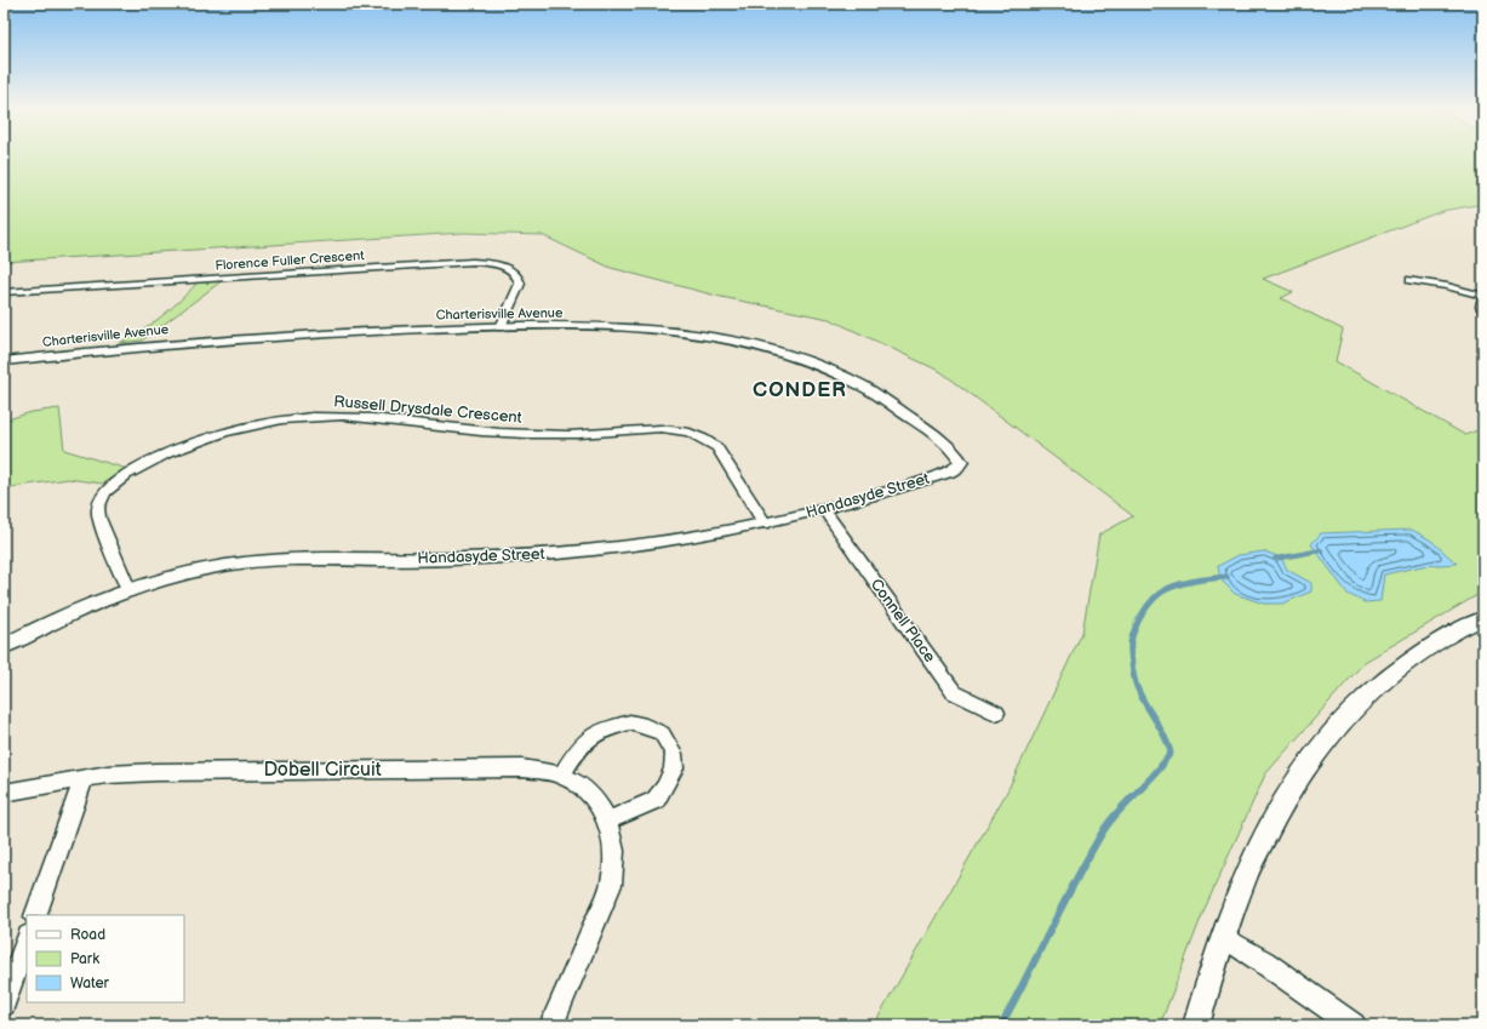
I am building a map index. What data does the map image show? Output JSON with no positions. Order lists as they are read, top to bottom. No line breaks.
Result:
{"streets":{"street":["Florence Fuller Crescent","Charterisville Avenue","Russell Drysdale Crescent","Handasyde Street","Connell Place","Dobell Circuit"]},"crossings":[["Florence Fuller Crescent","Charterisville Avenue"],["Charterisville Avenue","Handasyde Street"],["Russell Drysdale Crescent","Handasyde Street"],["Handasyde Street","Connell Place"]],"districts":["CONDER"],"legend":["Road","Park","Water"]}
